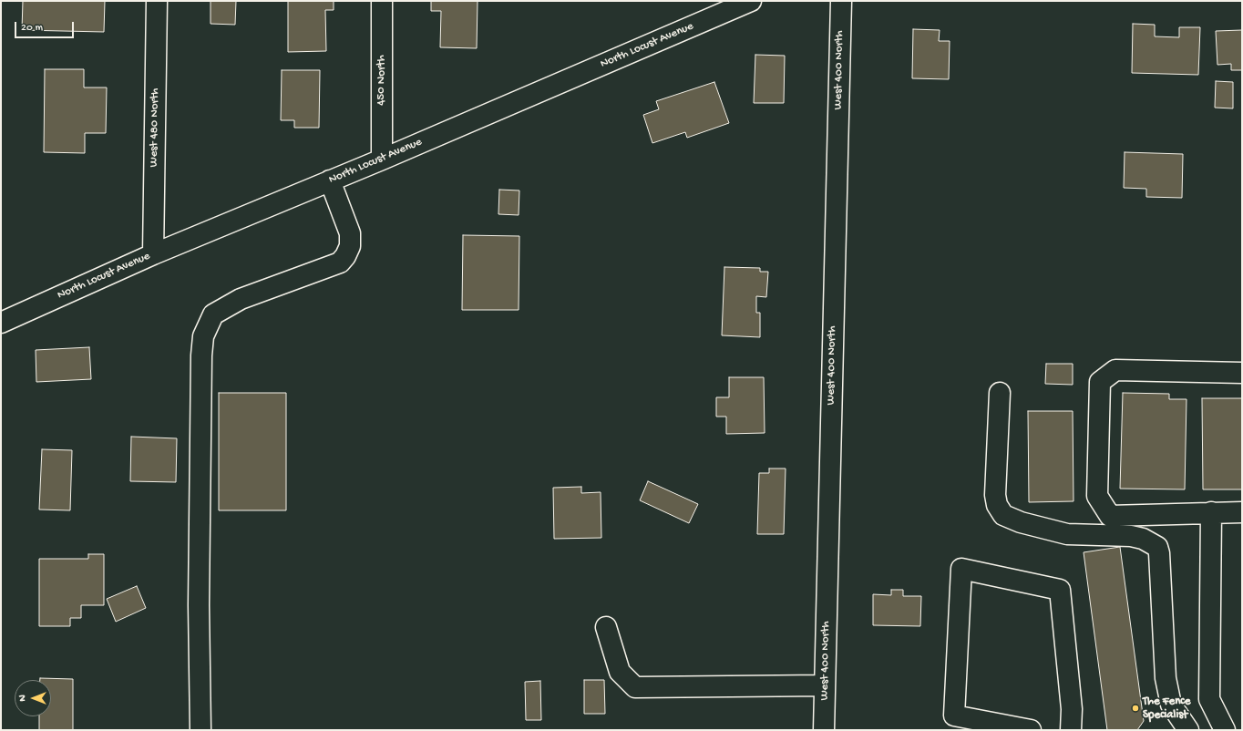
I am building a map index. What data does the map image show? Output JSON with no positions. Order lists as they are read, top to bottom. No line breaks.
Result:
{"streets":{"street":["North Locust Avenue","West 400 North","450 North","West 480 North"]},"crossings":[["North Locust Avenue","450 North"],["North Locust Avenue","West 480 North"]],"places":["The Fence Specialist"],"scale_bar":"20 m","north":"left"}
